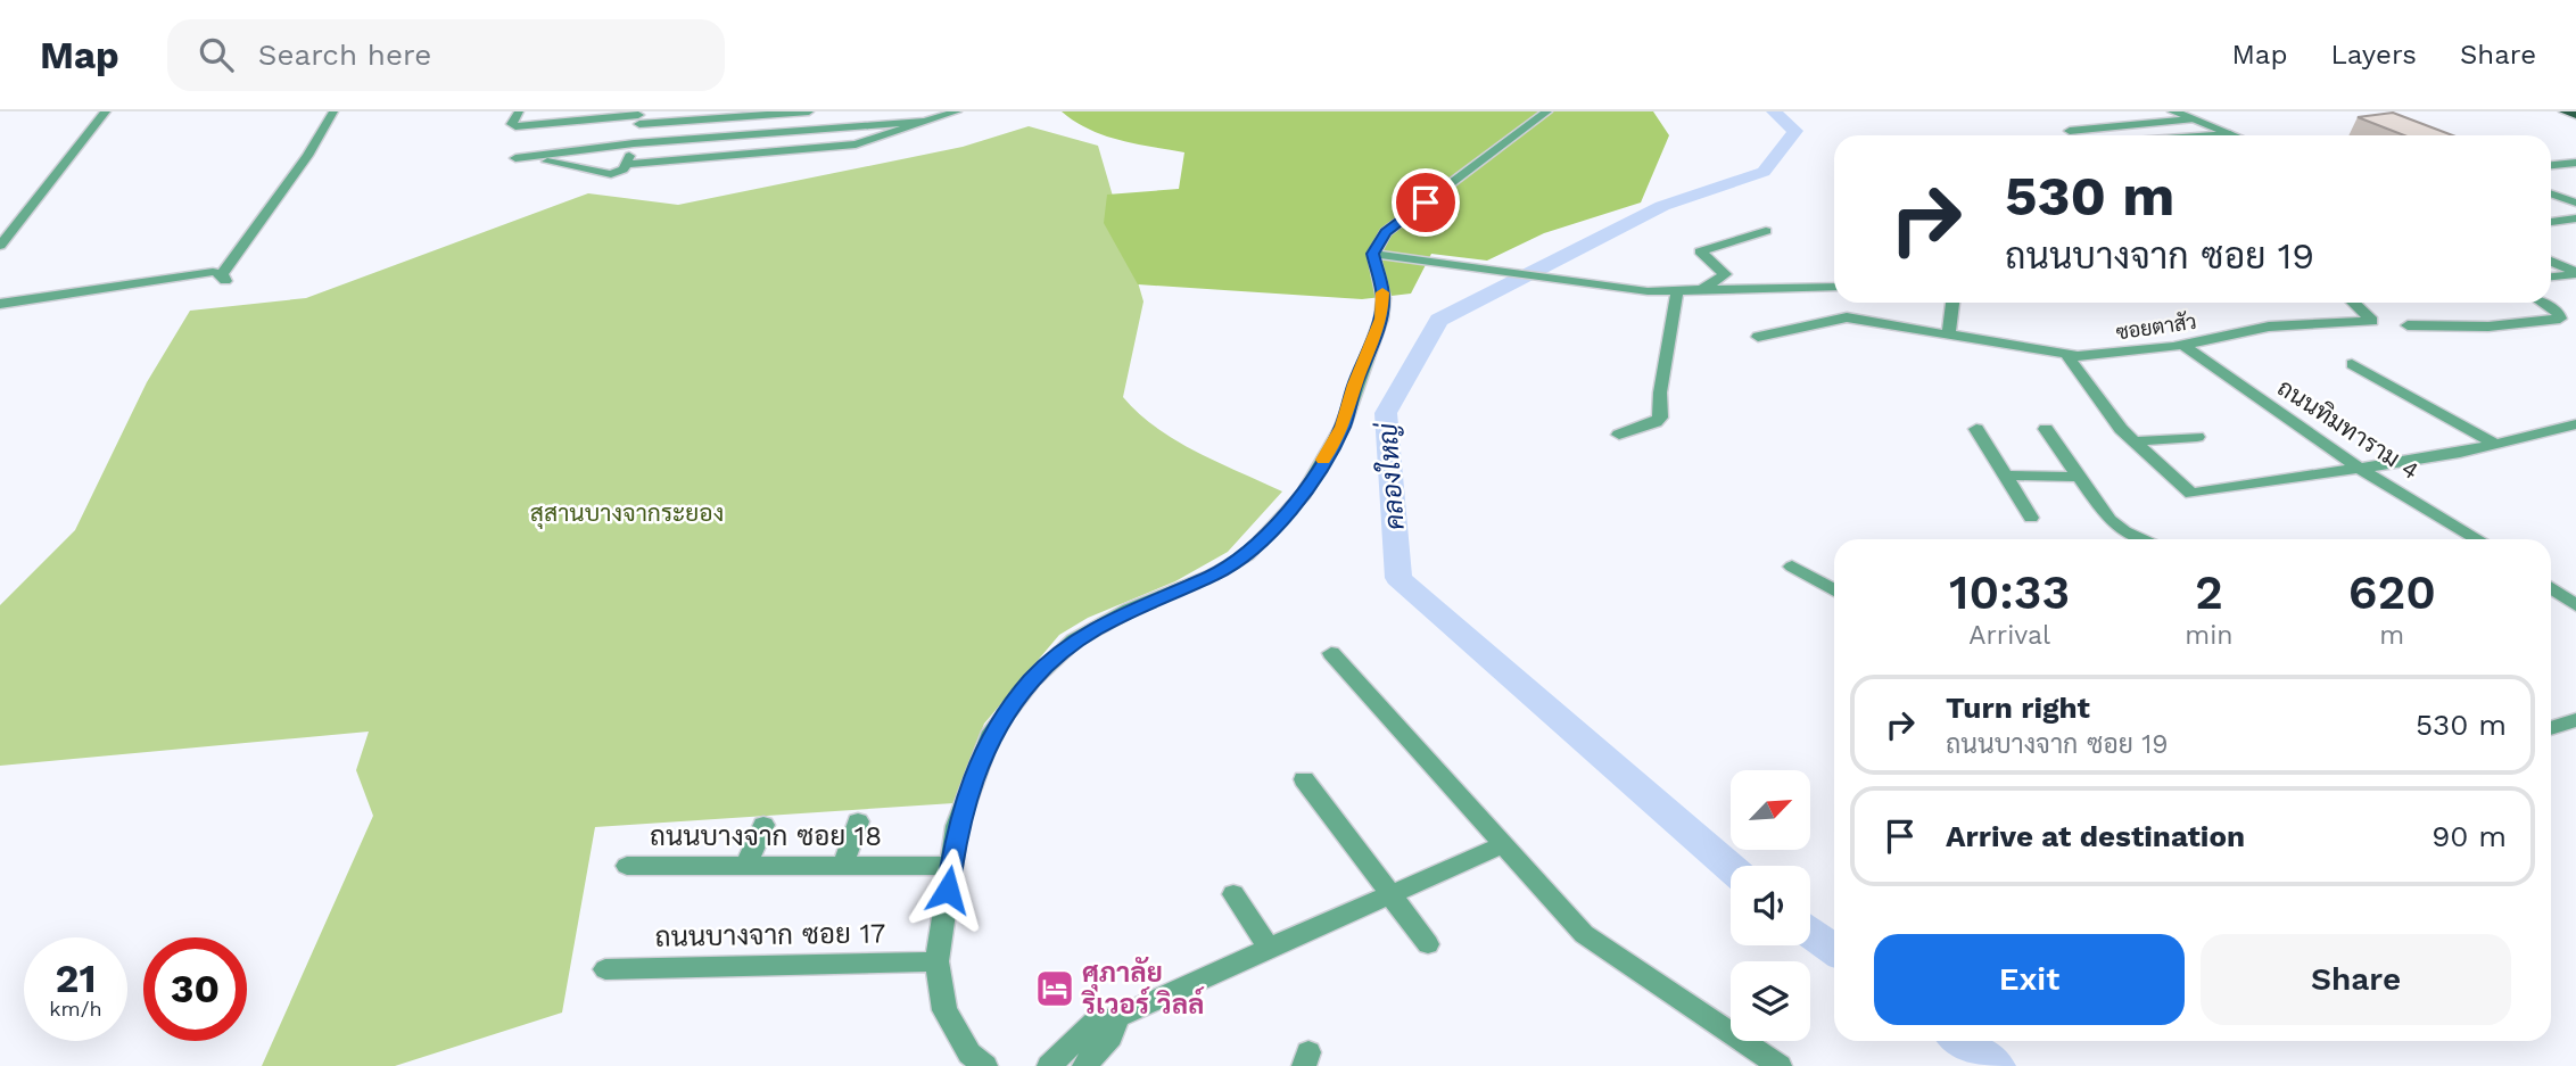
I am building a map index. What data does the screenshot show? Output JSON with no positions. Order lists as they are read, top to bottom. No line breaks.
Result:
{"streets":{"street":["ซอยตาสัว","ถนนทิมทาราม 4","ถนนบางจาก ซอย 18","ถนนบางจาก ซอย 17"]},"crossings":[["ซอยตาสัว","ถนนทิมทาราม 4"]],"water":["คลองใหญ่"],"parks":["สุสานบางจากระยอง"],"places":{"hotel":["ศุภาลัย ริเวอร์ วิลล์"]},"north":"top right","page":{"header":"Map","search":"Search here","nav":["Map","Layers","Share"],"turn":["530 m","ถนนบางจาก ซอย 19"],"eta":["10:33","Arrival","2","min","620","m"],"list":[{"name":"Turn right","note":"ถนนบางจาก ซอย 19","value":"530 m"},{"name":"Arrive at destination","value":"90 m"}],"buttons":["Exit","Share"],"speed":"21 km/h","limit":"30"}}
